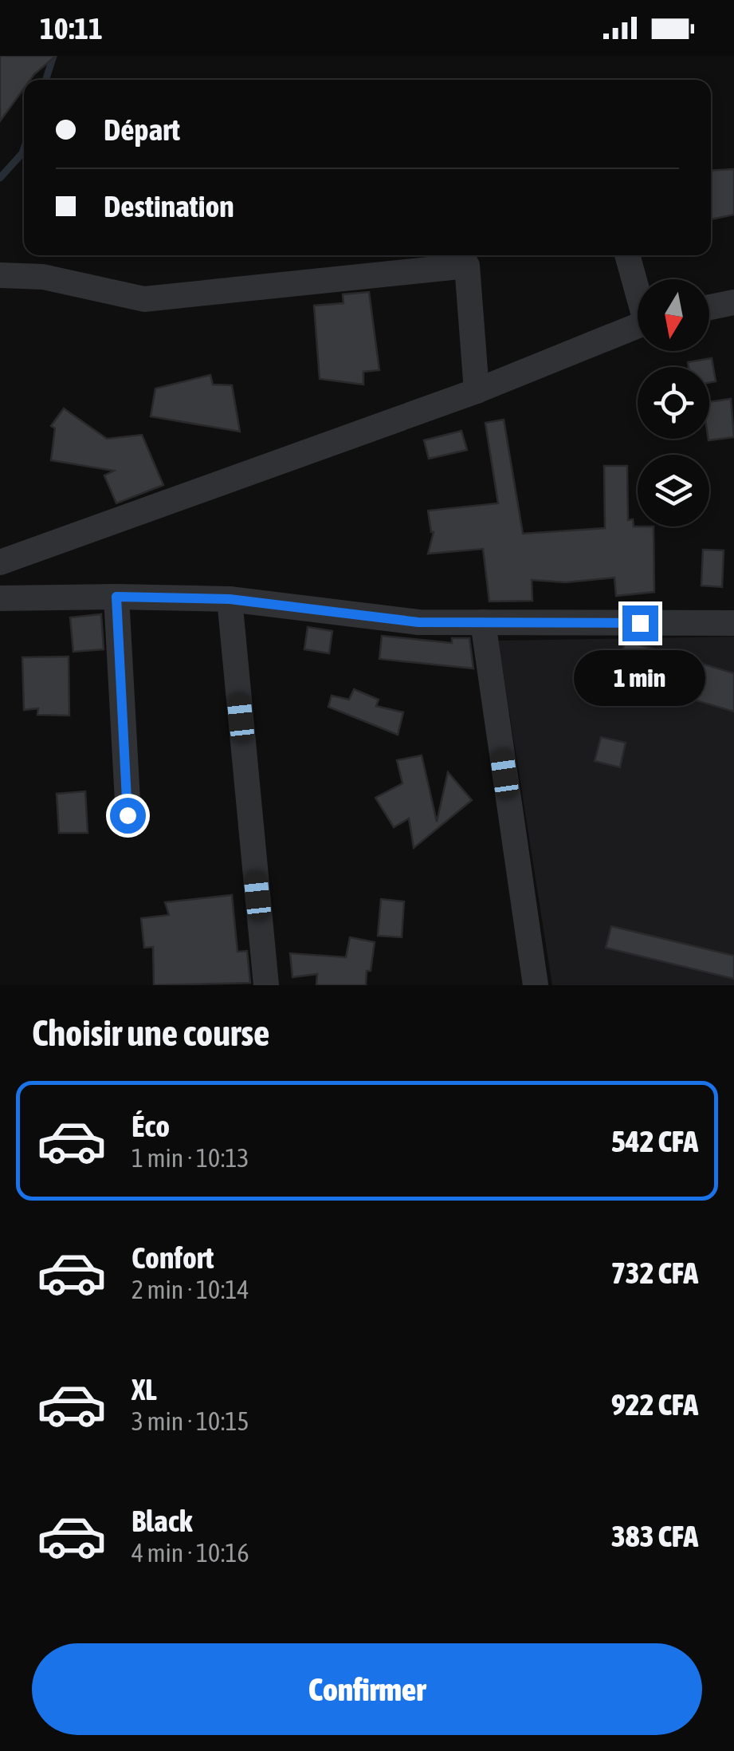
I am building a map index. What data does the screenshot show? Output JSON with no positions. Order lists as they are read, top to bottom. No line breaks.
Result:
{"north":"bottom","page":{"status":"10:11","banner":["Départ","Destination"],"bubble":"1 min","heading":"Choisir une course","list":[{"name":"Éco","note":"1 min · 10:13","value":"542 CFA"},{"name":"Confort","note":"2 min · 10:14","value":"732 CFA"},{"name":"XL","note":"3 min · 10:15","value":"922 CFA"},{"name":"Black","note":"4 min · 10:16","value":"383 CFA"}],"buttons":"Confirmer"}}
